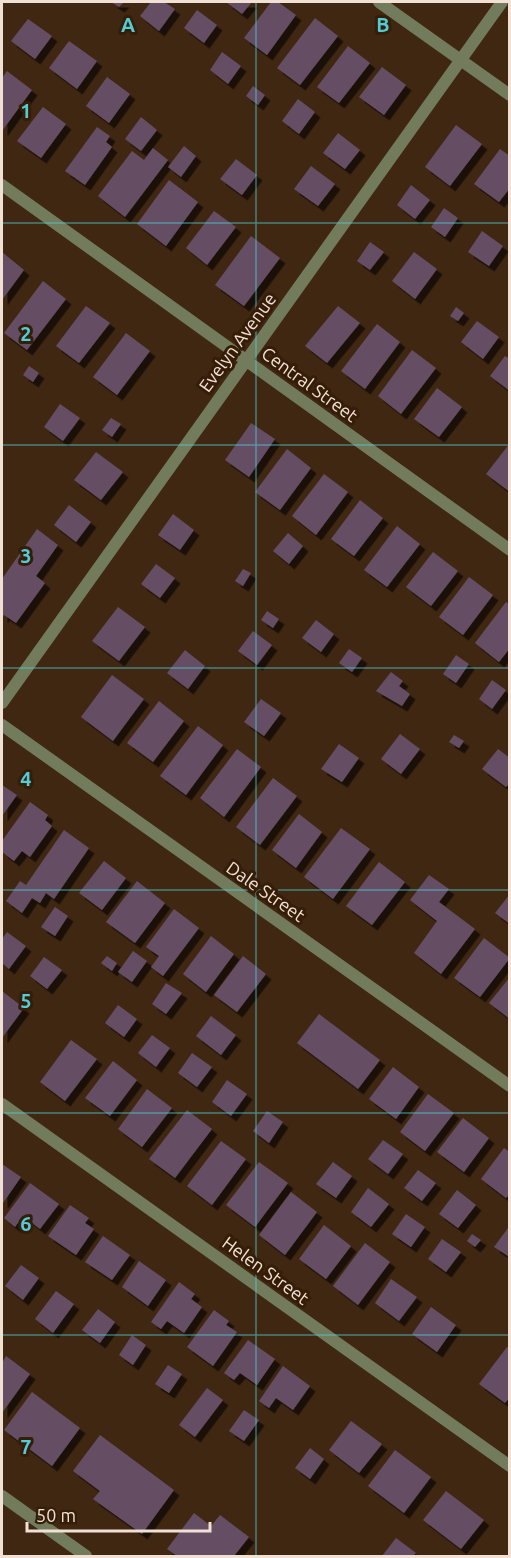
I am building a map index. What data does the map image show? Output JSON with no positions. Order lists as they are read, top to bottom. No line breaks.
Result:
{"streets":{"street":["Evelyn Avenue","Central Street","Dale Street","Helen Street"]},"crossings":[["Evelyn Avenue","Central Street"]],"scale_bar":"50 m","grid":{"columns":["A","B"],"rows":["1","2","3","4","5","6","7"]}}
